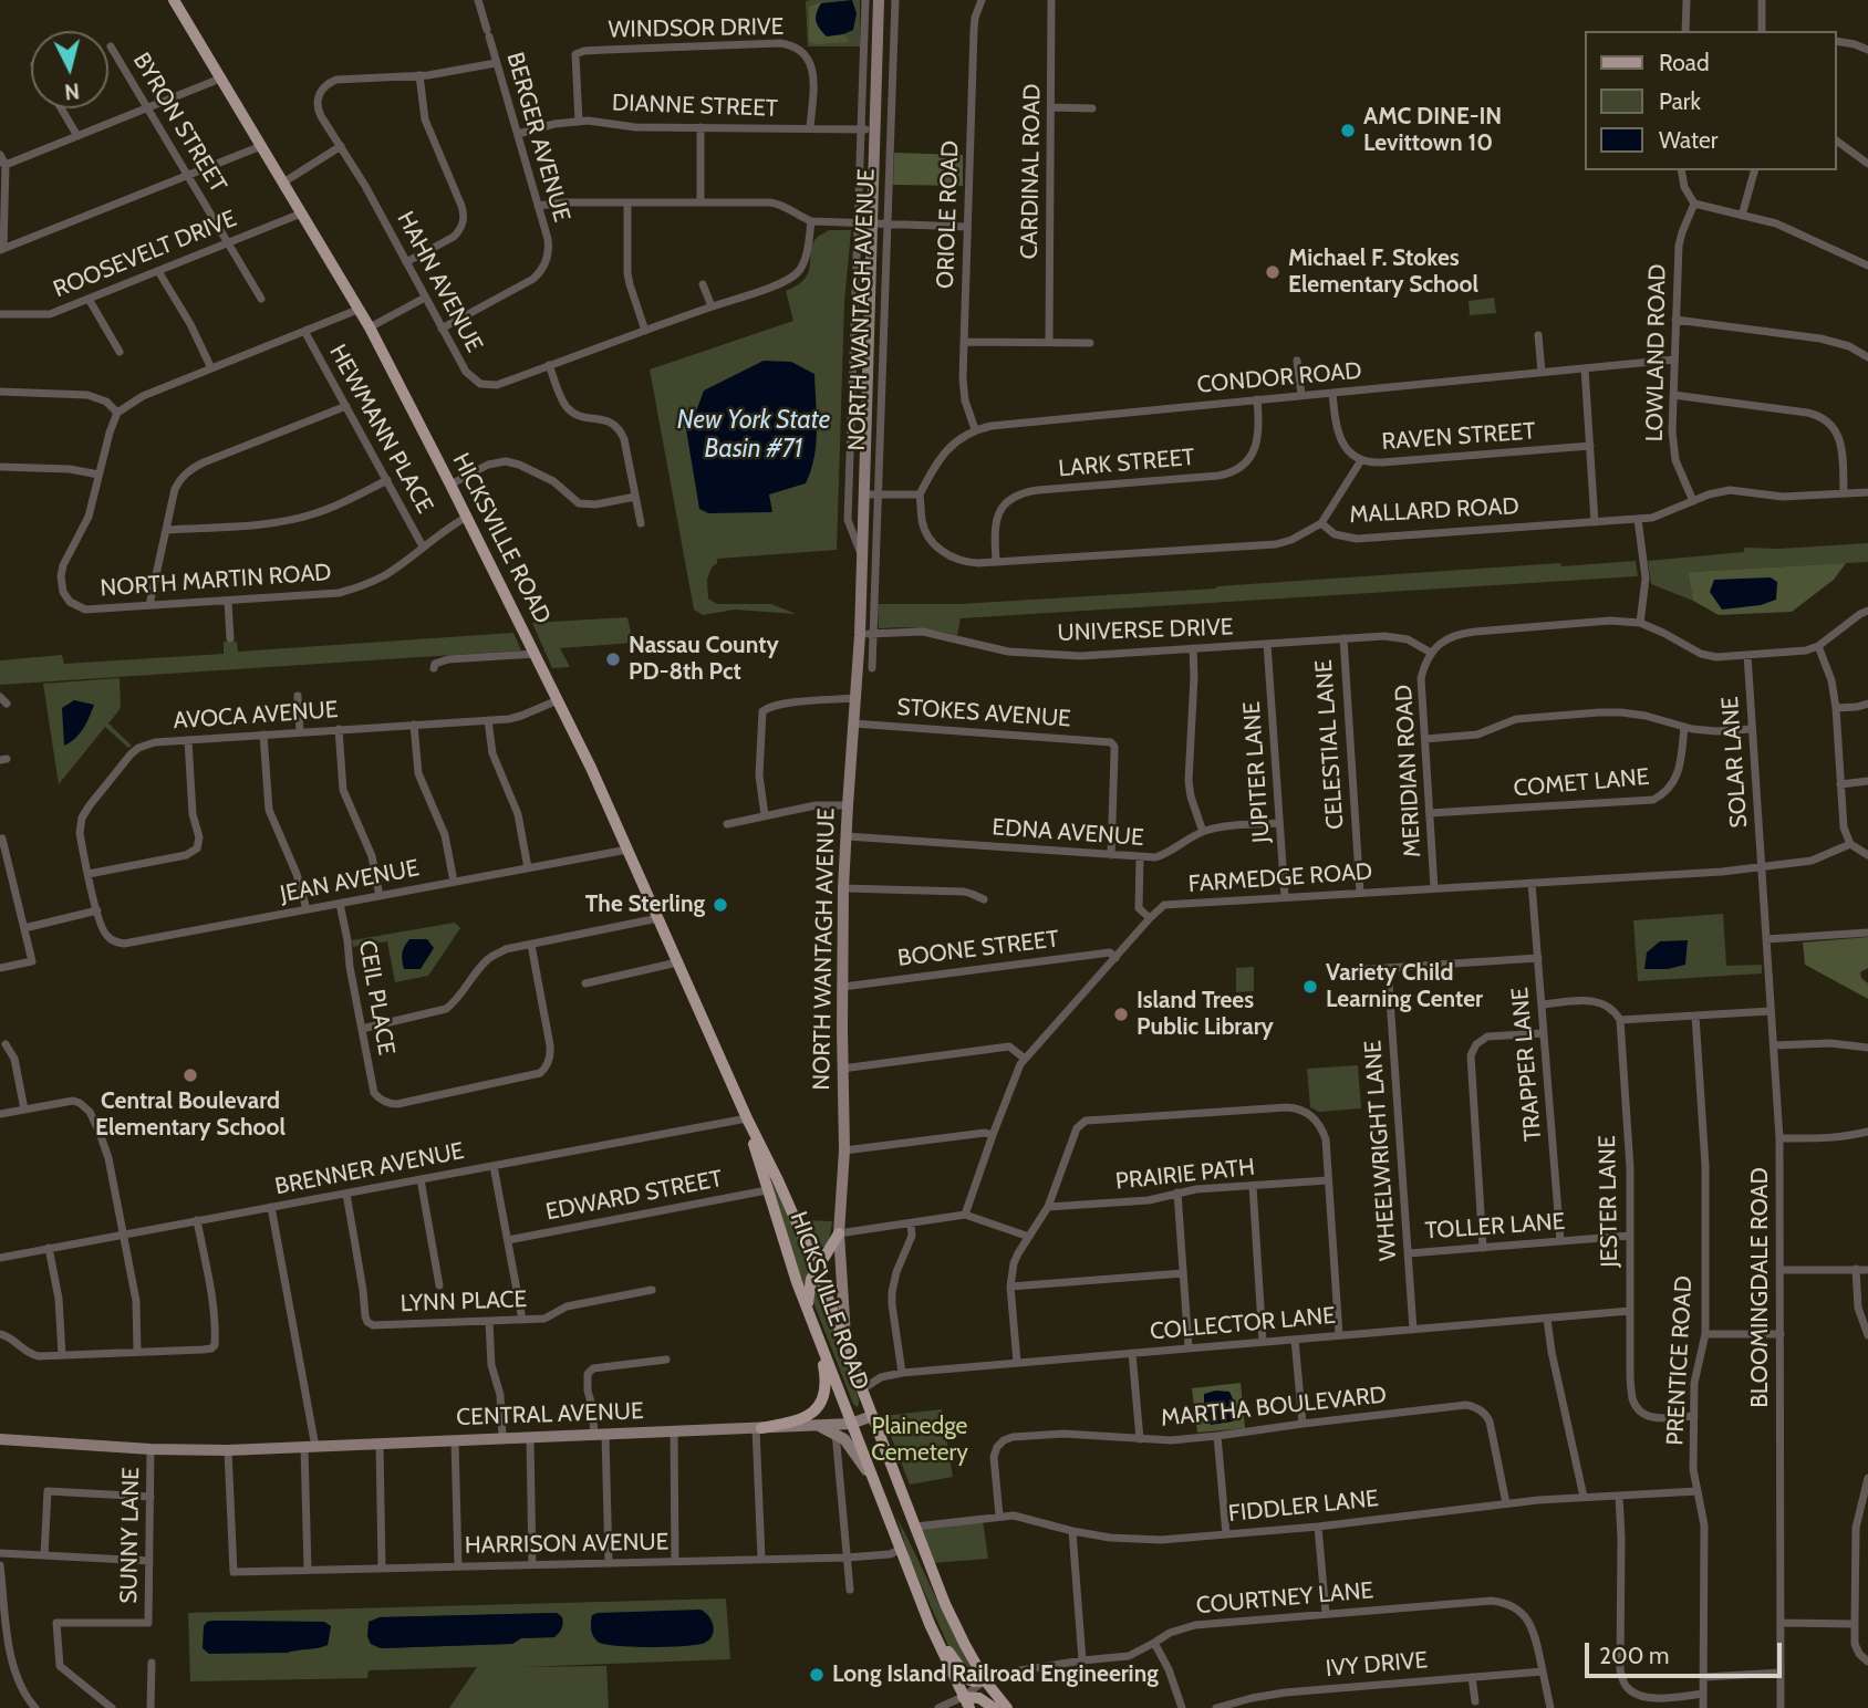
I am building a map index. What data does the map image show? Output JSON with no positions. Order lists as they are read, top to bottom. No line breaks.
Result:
{"streets":{"main road":["NORTH WANTAGH AVENUE","HICKSVILLE ROAD","CENTRAL AVENUE"],"street":["WINDSOR DRIVE","DIANNE STREET","BYRON STREET","BERGER AVENUE","CARDINAL ROAD","ORIOLE ROAD","ROOSEVELT DRIVE","HAHN AVENUE","LOWLAND ROAD","CONDOR ROAD","HEWMANN PLACE","RAVEN STREET","LARK STREET","MALLARD ROAD","NORTH MARTIN ROAD","UNIVERSE DRIVE","STOKES AVENUE","AVOCA AVENUE","CELESTIAL LANE","SOLAR LANE","MERIDIAN ROAD","JUPITER LANE","COMET LANE","EDNA AVENUE","FARMEDGE ROAD","JEAN AVENUE","BOONE STREET","CEIL PLACE","TRAPPER LANE","WHEELWRIGHT LANE","BRENNER AVENUE","PRAIRIE PATH","EDWARD STREET","JESTER LANE","TOLLER LANE","BLOOMINGDALE ROAD","LYNN PLACE","COLLECTOR LANE","PRENTICE ROAD","MARTHA BOULEVARD","FIDDLER LANE","SUNNY LANE","HARRISON AVENUE","COURTNEY LANE","IVY DRIVE"]},"crossings":[["WINDSOR DRIVE","DIANNE STREET"],["DIANNE STREET","BERGER AVENUE"],["DIANNE STREET","NORTH WANTAGH AVENUE"],["BYRON STREET","ROOSEVELT DRIVE"],["BERGER AVENUE","HAHN AVENUE"],["ORIOLE ROAD","CONDOR ROAD"],["ROOSEVELT DRIVE","HICKSVILLE ROAD"],["NORTH WANTAGH AVENUE","HICKSVILLE ROAD"],["NORTH WANTAGH AVENUE","UNIVERSE DRIVE"],["NORTH WANTAGH AVENUE","STOKES AVENUE"],["NORTH WANTAGH AVENUE","EDNA AVENUE"],["NORTH WANTAGH AVENUE","BOONE STREET"],["LOWLAND ROAD","CONDOR ROAD"],["LOWLAND ROAD","MALLARD ROAD"],["CONDOR ROAD","RAVEN STREET"],["CONDOR ROAD","LARK STREET"],["CONDOR ROAD","MALLARD ROAD"],["HEWMANN PLACE","NORTH MARTIN ROAD"],["LARK STREET","MALLARD ROAD"],["HICKSVILLE ROAD","NORTH MARTIN ROAD"],["HICKSVILLE ROAD","AVOCA AVENUE"],["HICKSVILLE ROAD","JEAN AVENUE"],["HICKSVILLE ROAD","BRENNER AVENUE"],["HICKSVILLE ROAD","EDWARD STREET"],["HICKSVILLE ROAD","COLLECTOR LANE"],["HICKSVILLE ROAD","CENTRAL AVENUE"],["HICKSVILLE ROAD","FIDDLER LANE"],["HICKSVILLE ROAD","HARRISON AVENUE"],["HICKSVILLE ROAD","COURTNEY LANE"],["UNIVERSE DRIVE","CELESTIAL LANE"],["UNIVERSE DRIVE","MERIDIAN ROAD"],["UNIVERSE DRIVE","JUPITER LANE"],["STOKES AVENUE","EDNA AVENUE"],["AVOCA AVENUE","JEAN AVENUE"],["CELESTIAL LANE","FARMEDGE ROAD"],["SOLAR LANE","MERIDIAN ROAD"],["SOLAR LANE","FARMEDGE ROAD"],["SOLAR LANE","BLOOMINGDALE ROAD"],["MERIDIAN ROAD","COMET LANE"],["MERIDIAN ROAD","FARMEDGE ROAD"],["JUPITER LANE","EDNA AVENUE"],["JUPITER LANE","FARMEDGE ROAD"],["FARMEDGE ROAD","BOONE STREET"],["FARMEDGE ROAD","TRAPPER LANE"],["FARMEDGE ROAD","BLOOMINGDALE ROAD"],["JEAN AVENUE","CEIL PLACE"],["TRAPPER LANE","TOLLER LANE"],["WHEELWRIGHT LANE","TOLLER LANE"],["WHEELWRIGHT LANE","COLLECTOR LANE"],["BRENNER AVENUE","LYNN PLACE"],["JESTER LANE","TOLLER LANE"],["JESTER LANE","COLLECTOR LANE"],["JESTER LANE","PRENTICE ROAD"],["PRENTICE ROAD","FIDDLER LANE"],["MARTHA BOULEVARD","FIDDLER LANE"],["CENTRAL AVENUE","SUNNY LANE"],["CENTRAL AVENUE","HARRISON AVENUE"],["COURTNEY LANE","IVY DRIVE"]],"water":["New York State Basin #71"],"parks":["Plainedge Cemetery"],"places":["AMC DINE-IN Levittown 10","Michael F. Stokes Elementary School","Nassau County PD-8th Pct","The Sterling","Variety Child Learning Center","Island Trees Public Library","Central Boulevard Elementary School","Long Island Railroad Engineering"],"legend":["Road","Park","Water"],"scale_bar":"200 m","north":"bottom"}
